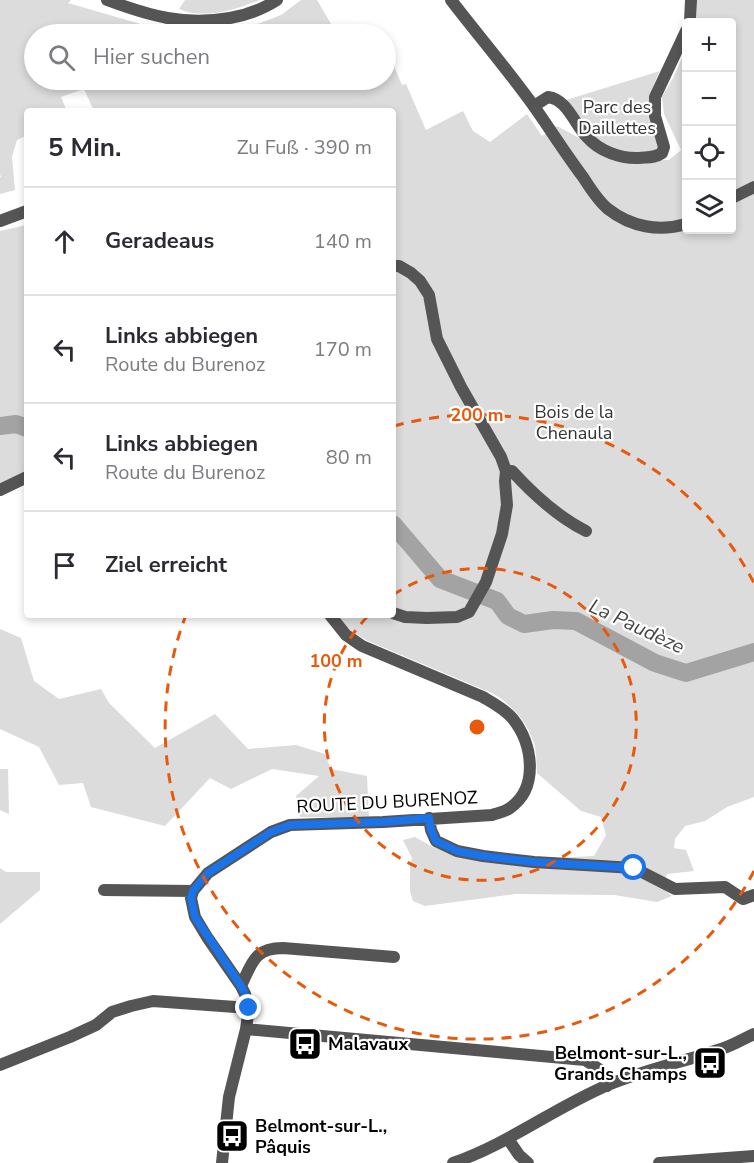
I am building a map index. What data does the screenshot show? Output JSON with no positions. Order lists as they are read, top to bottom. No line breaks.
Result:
{"streets":{"street":["ROUTE DU BURENOZ"]},"water":["La Paudèze"],"parks":["Parc des Daillettes","Bois de la Chenaula"],"places":{"bus stop":["Malavaux","Belmont-sur-L., Grands Champs","Belmont-sur-L., Pâquis"]},"page":{"map_buttons":["+","−"],"search":"Hier suchen","heading":["5 Min.","Zu Fuß · 390 m"],"list":[["Geradeaus","140 m"],["Links abbiegen","Route du Burenoz","170 m"],["Links abbiegen","Route du Burenoz","80 m"],"Ziel erreicht"]},"rings":["200 m","100 m"]}
